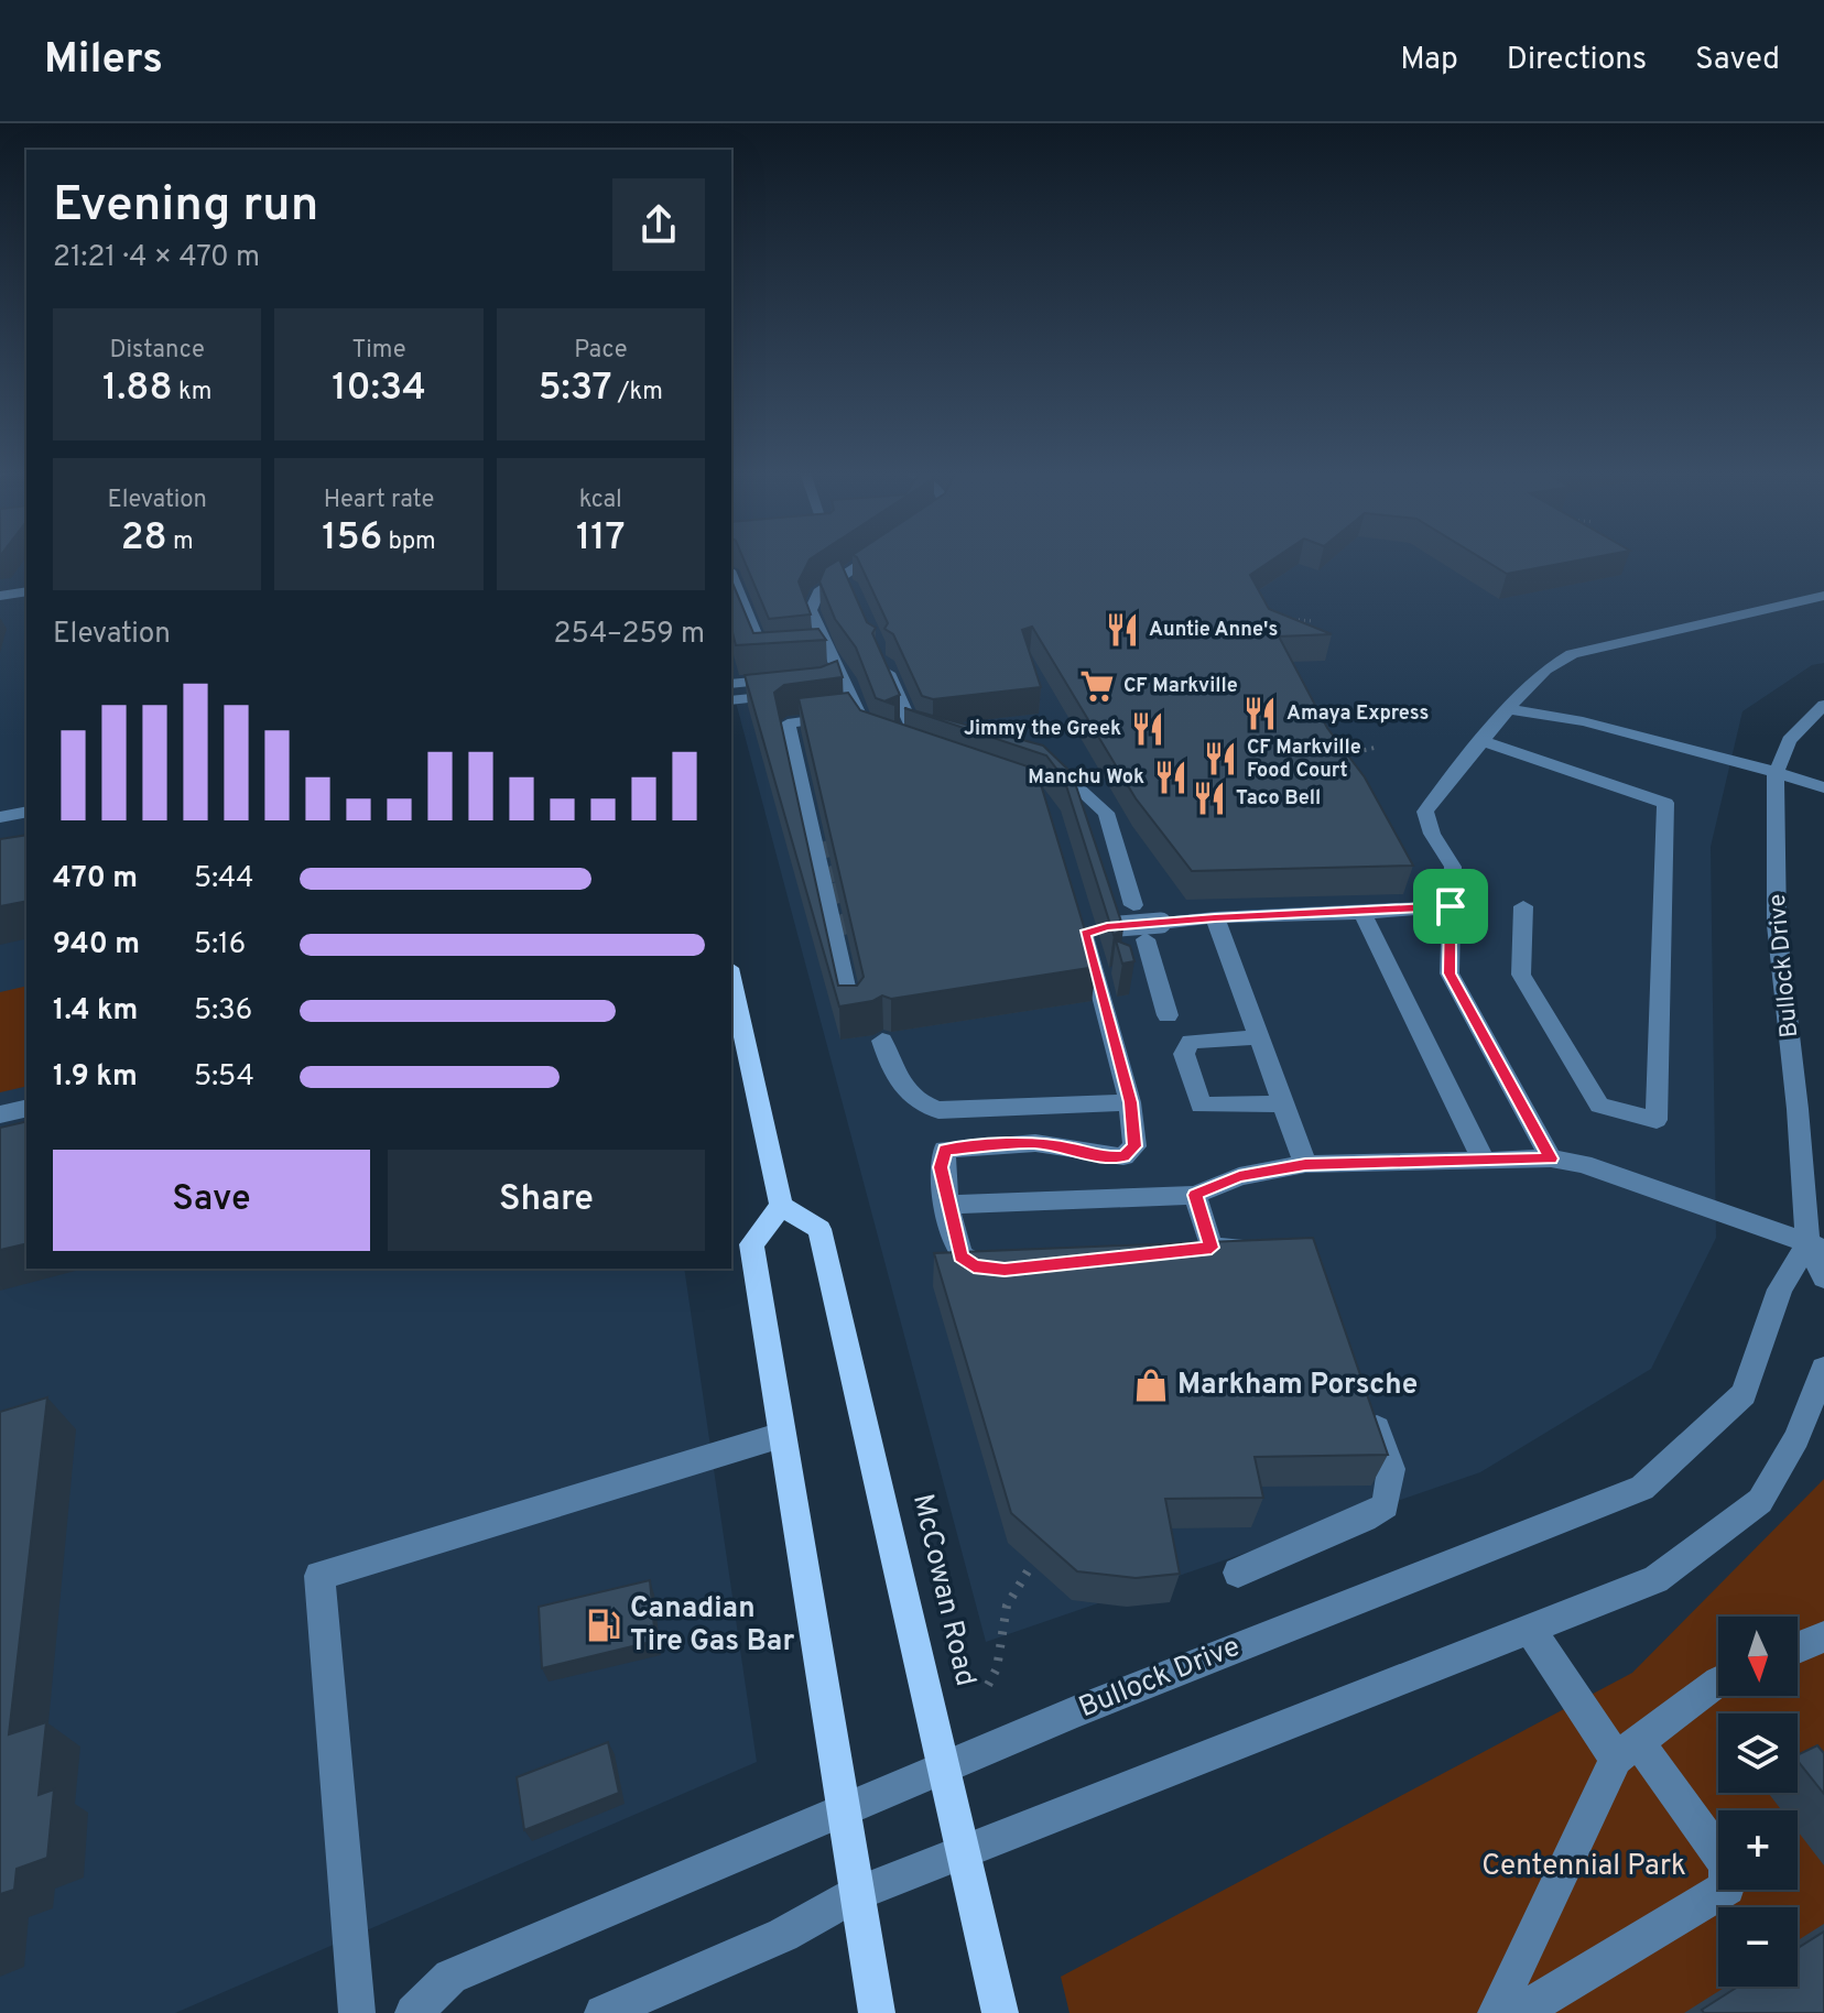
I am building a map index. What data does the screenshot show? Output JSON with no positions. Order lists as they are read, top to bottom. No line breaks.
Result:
{"streets":{"main road":["McCowan Road"],"street":["Bullock Drive"]},"crossings":[["Bullock Drive","McCowan Road"]],"parks":["Centennial Park"],"places":{"restaurant":["Auntie Anne's","Amaya Express","Jimmy the Greek","CF Markville Food Court","Manchu Wok","Taco Bell"],"supermarket":["CF Markville"],"shop":["Markham Porsche"],"fuel station":["Canadian Tire Gas Bar"]},"north":"bottom","page":{"header":"Milers","nav":["Map","Directions","Saved"],"heading":["Evening run","21:21 · 4 × 470 m"],"stats":[["Distance","1.88 km"],["Time","10:34"],["Pace","5:37 /km"],["Elevation","28 m"],["Heart rate","156 bpm"],["kcal","117"]],"chart":["Elevation","254–259 m"],"list":[{"name":"470 m","note":"5:44"},{"name":"940 m","note":"5:16"},{"name":"1.4 km","note":"5:36"},{"name":"1.9 km","note":"5:54"}],"buttons":["Save","Share"],"map_buttons":["+","−"]}}
